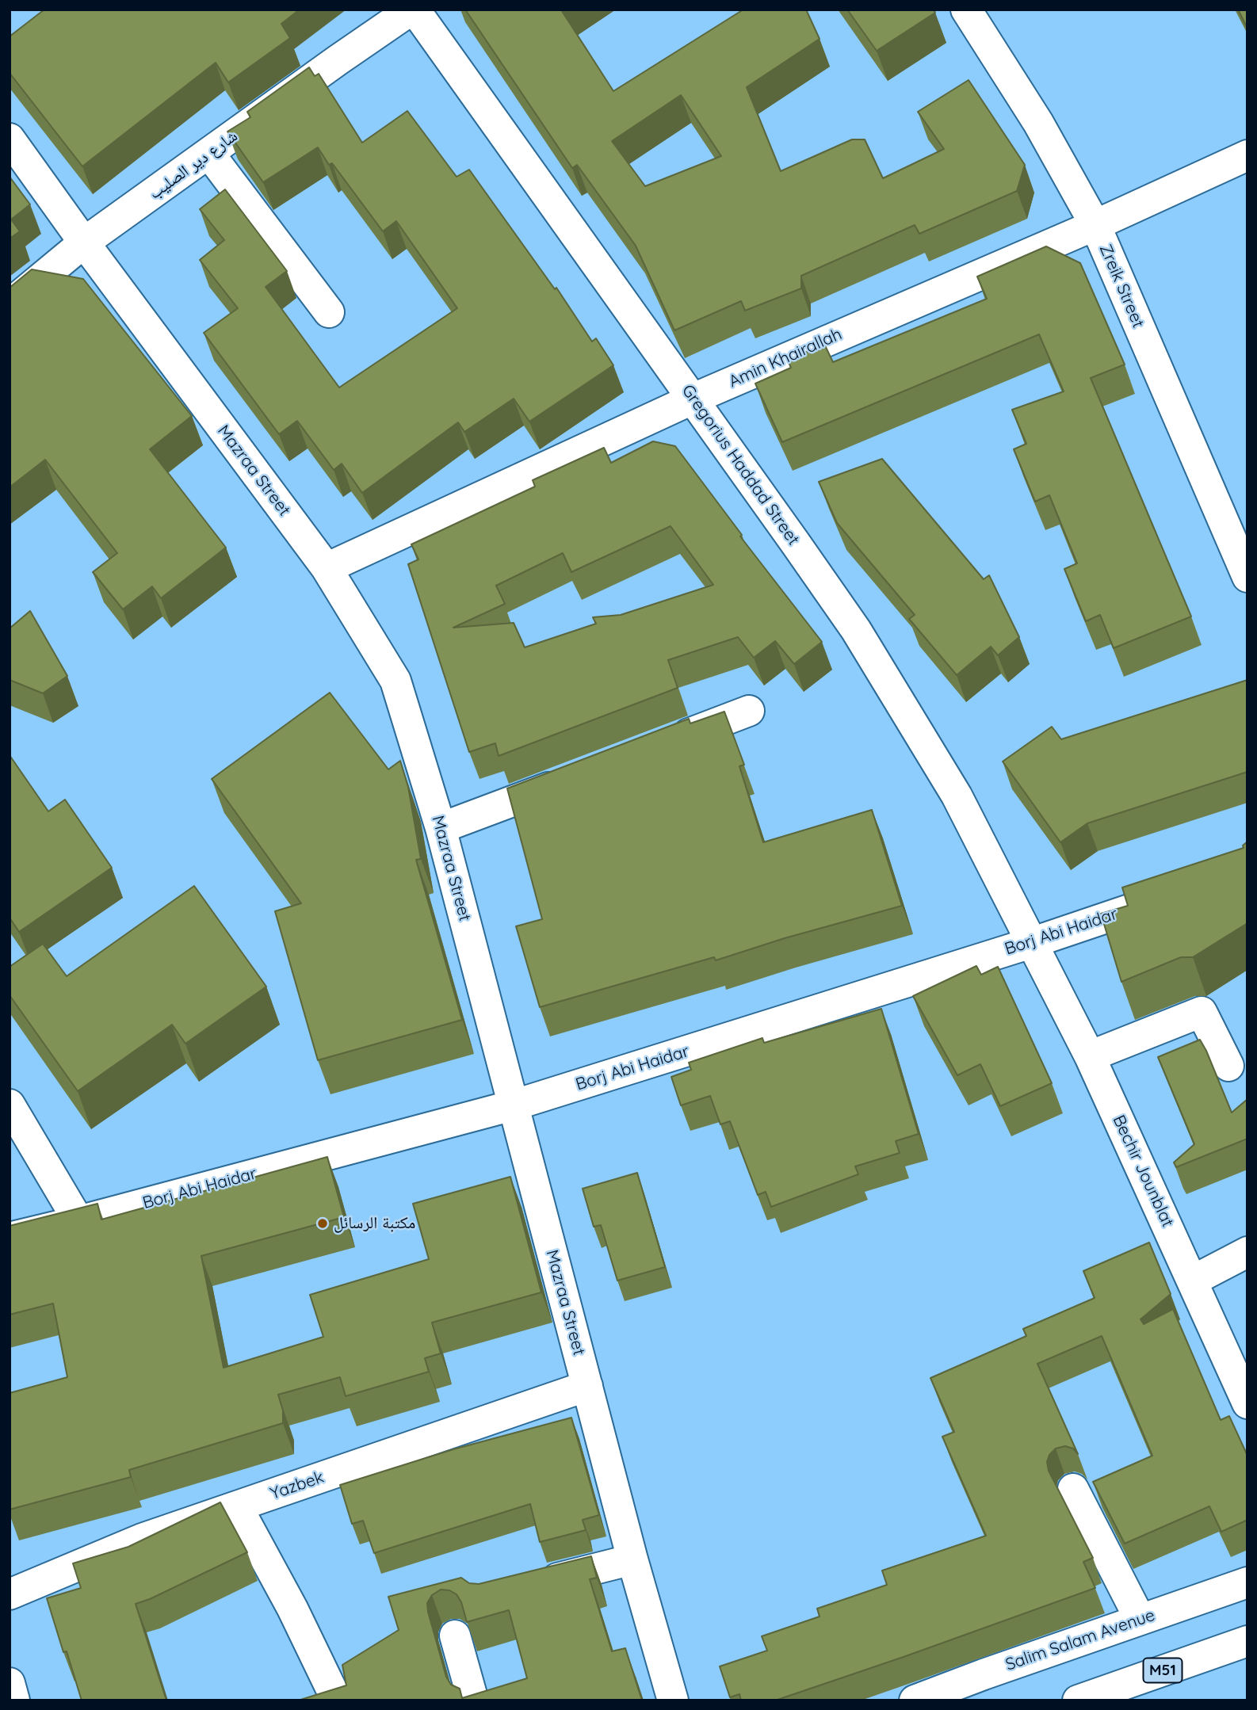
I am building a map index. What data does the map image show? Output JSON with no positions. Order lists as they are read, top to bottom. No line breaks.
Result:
{"streets":{"main road":["شارع دير الصليب","Zreik Street","Amin Khairallah","Gregorius Haddad Street","Mazraa Street","Borj Abi Haidar","Bechir Jounblat","Yazbek","Salim Salam Avenue","M51"]},"crossings":[["شارع دير الصليب","Gregorius Haddad Street"],["شارع دير الصليب","Mazraa Street"],["Zreik Street","Amin Khairallah"],["Amin Khairallah","Gregorius Haddad Street"],["Amin Khairallah","Mazraa Street"],["Gregorius Haddad Street","Borj Abi Haidar"],["Gregorius Haddad Street","Bechir Jounblat"],["Mazraa Street","Borj Abi Haidar"],["Mazraa Street","Yazbek"],["Borj Abi Haidar","Bechir Jounblat"]],"places":["مكتبة الرسائل"]}
